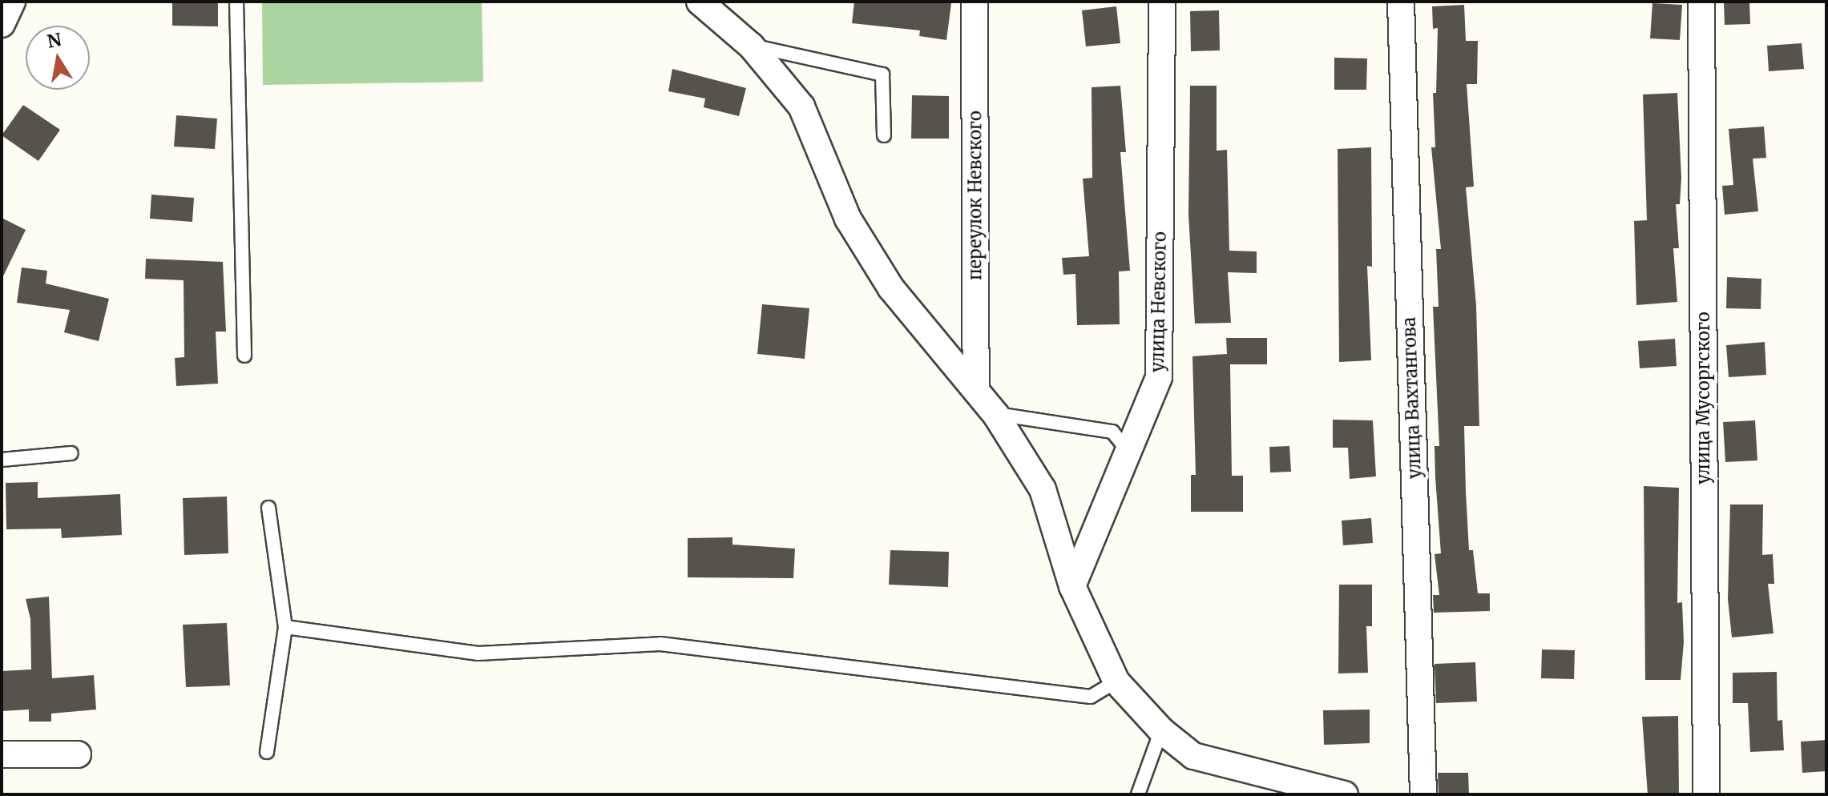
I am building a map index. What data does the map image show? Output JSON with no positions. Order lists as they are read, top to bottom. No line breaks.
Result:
{"streets":{"street":["переулок Невского","улица Невского","улица Вахтангова","улица Мусоргского"]},"north":"top"}
